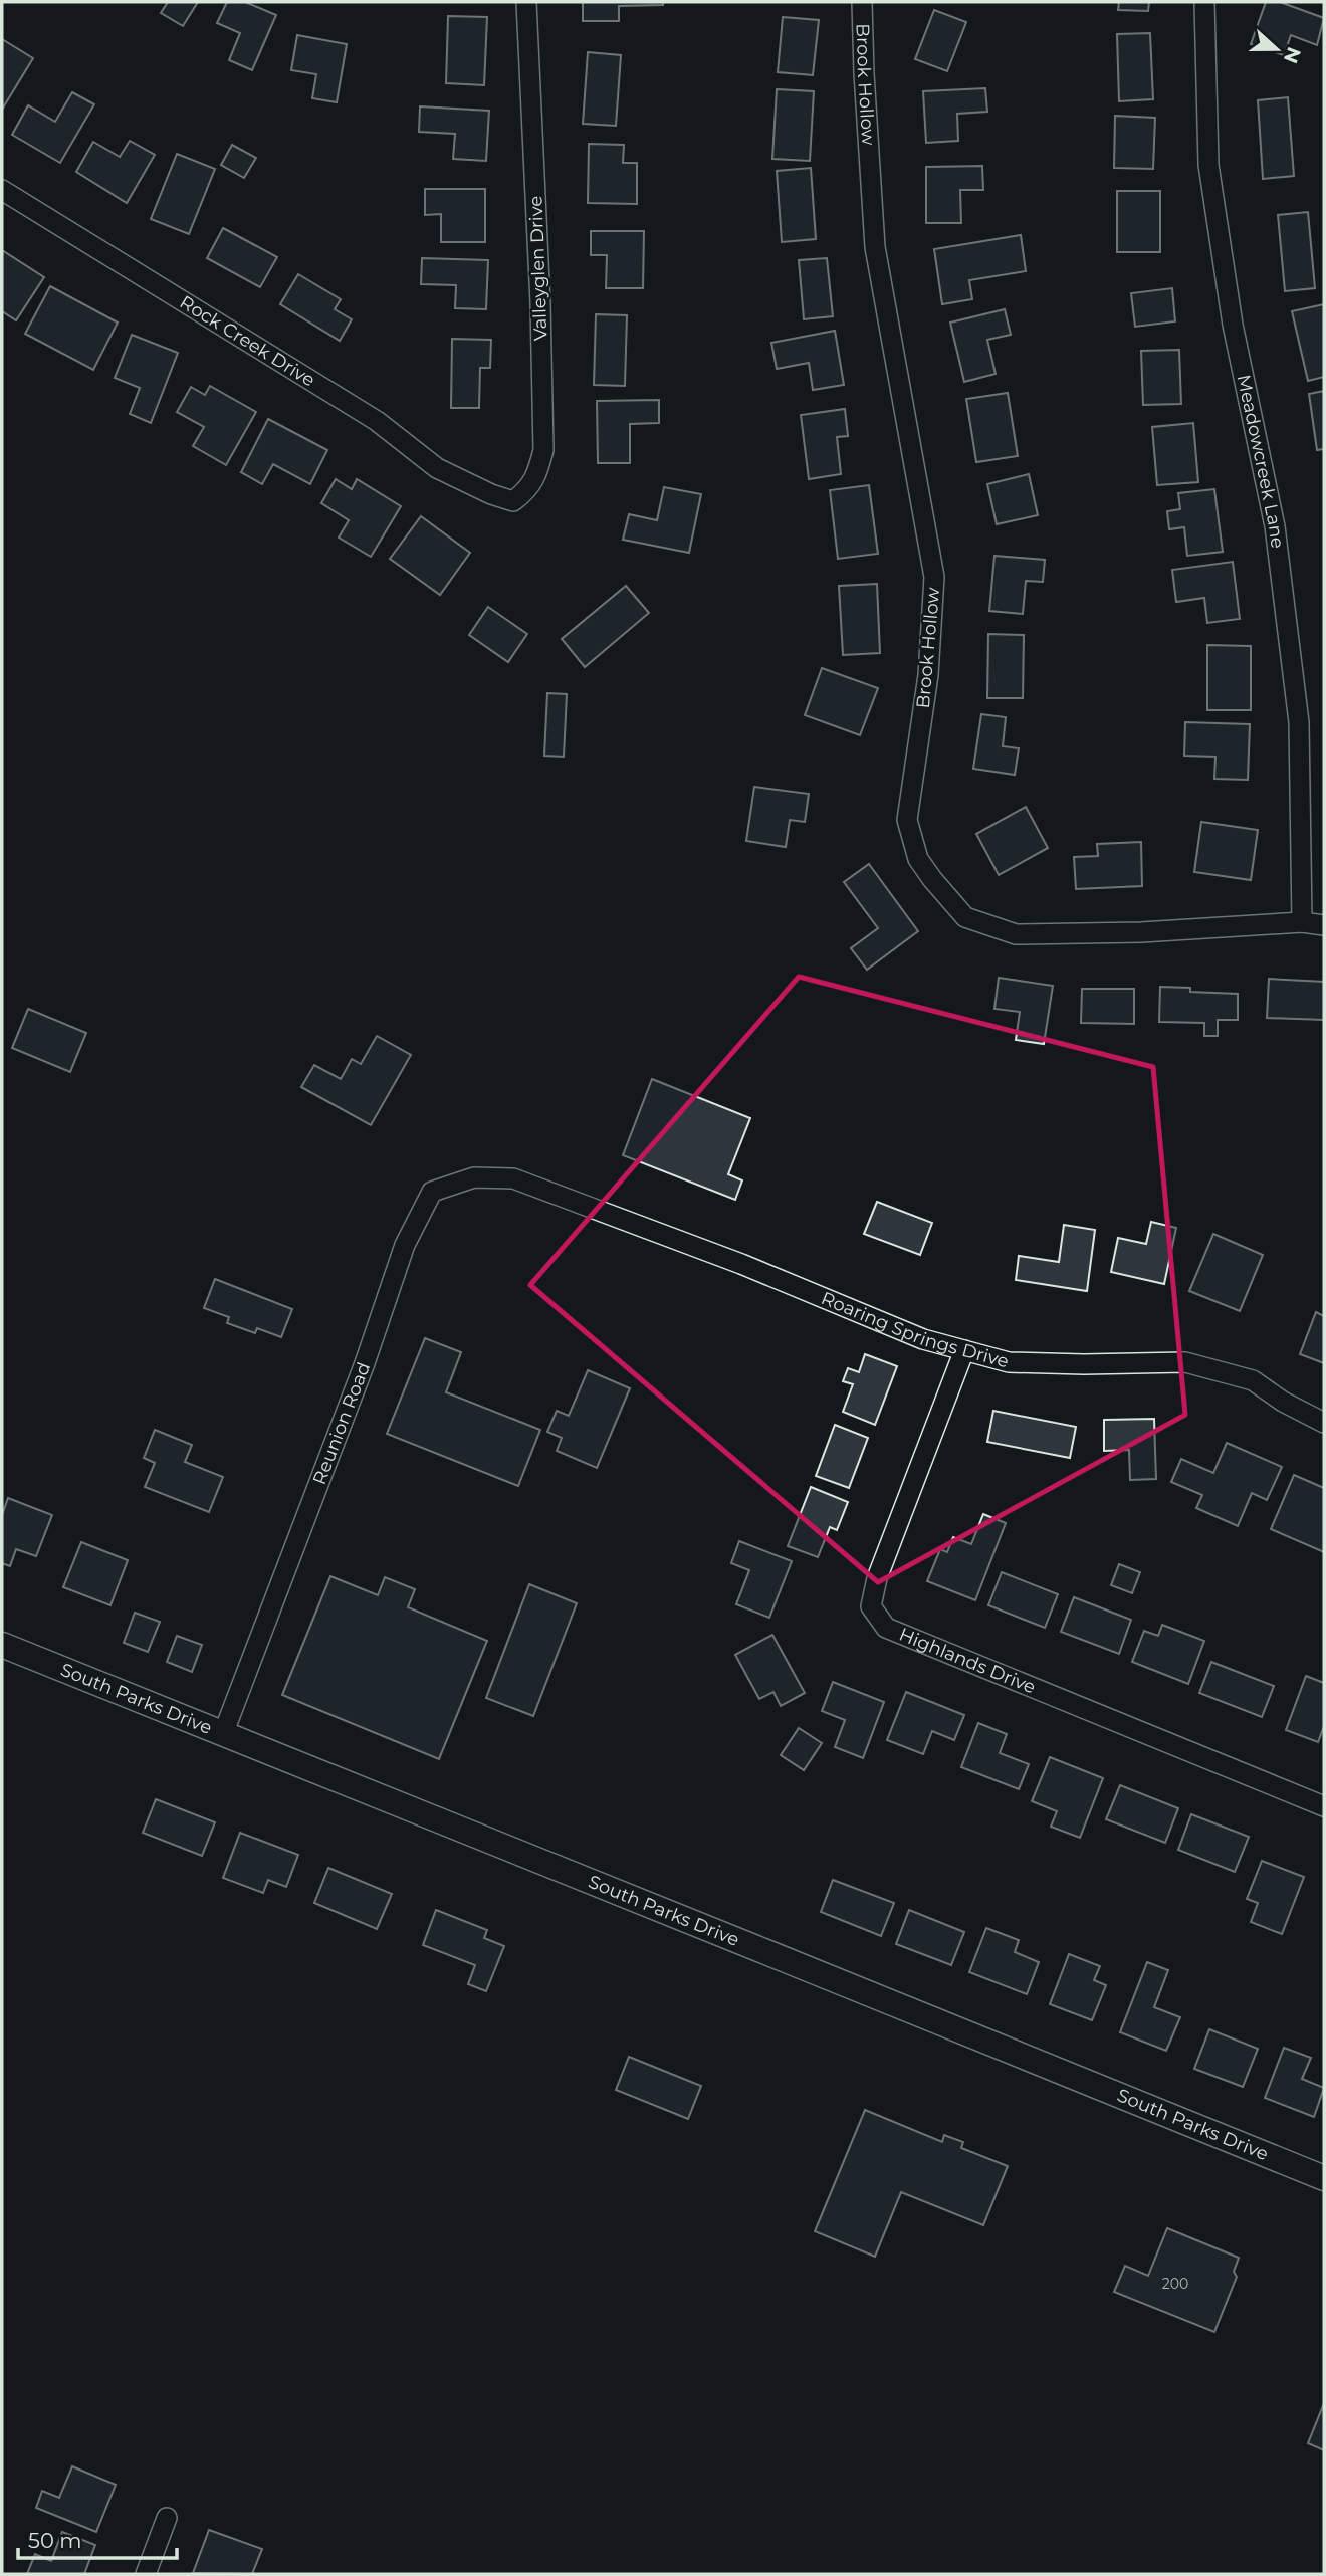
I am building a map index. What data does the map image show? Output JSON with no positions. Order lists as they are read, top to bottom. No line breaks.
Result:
{"streets":{"street":["Brook Hollow","Valleyglen Drive","Rock Creek Drive","Meadowcreek Lane","Roaring Springs Drive","Reunion Road","Highlands Drive","South Parks Drive"]},"crossings":[["Brook Hollow","Meadowcreek Lane"],["Valleyglen Drive","Rock Creek Drive"],["Roaring Springs Drive","Reunion Road"],["Roaring Springs Drive","Highlands Drive"],["Reunion Road","South Parks Drive"]],"house_numbers":["200"],"scale_bar":"50 m","north":"right"}
